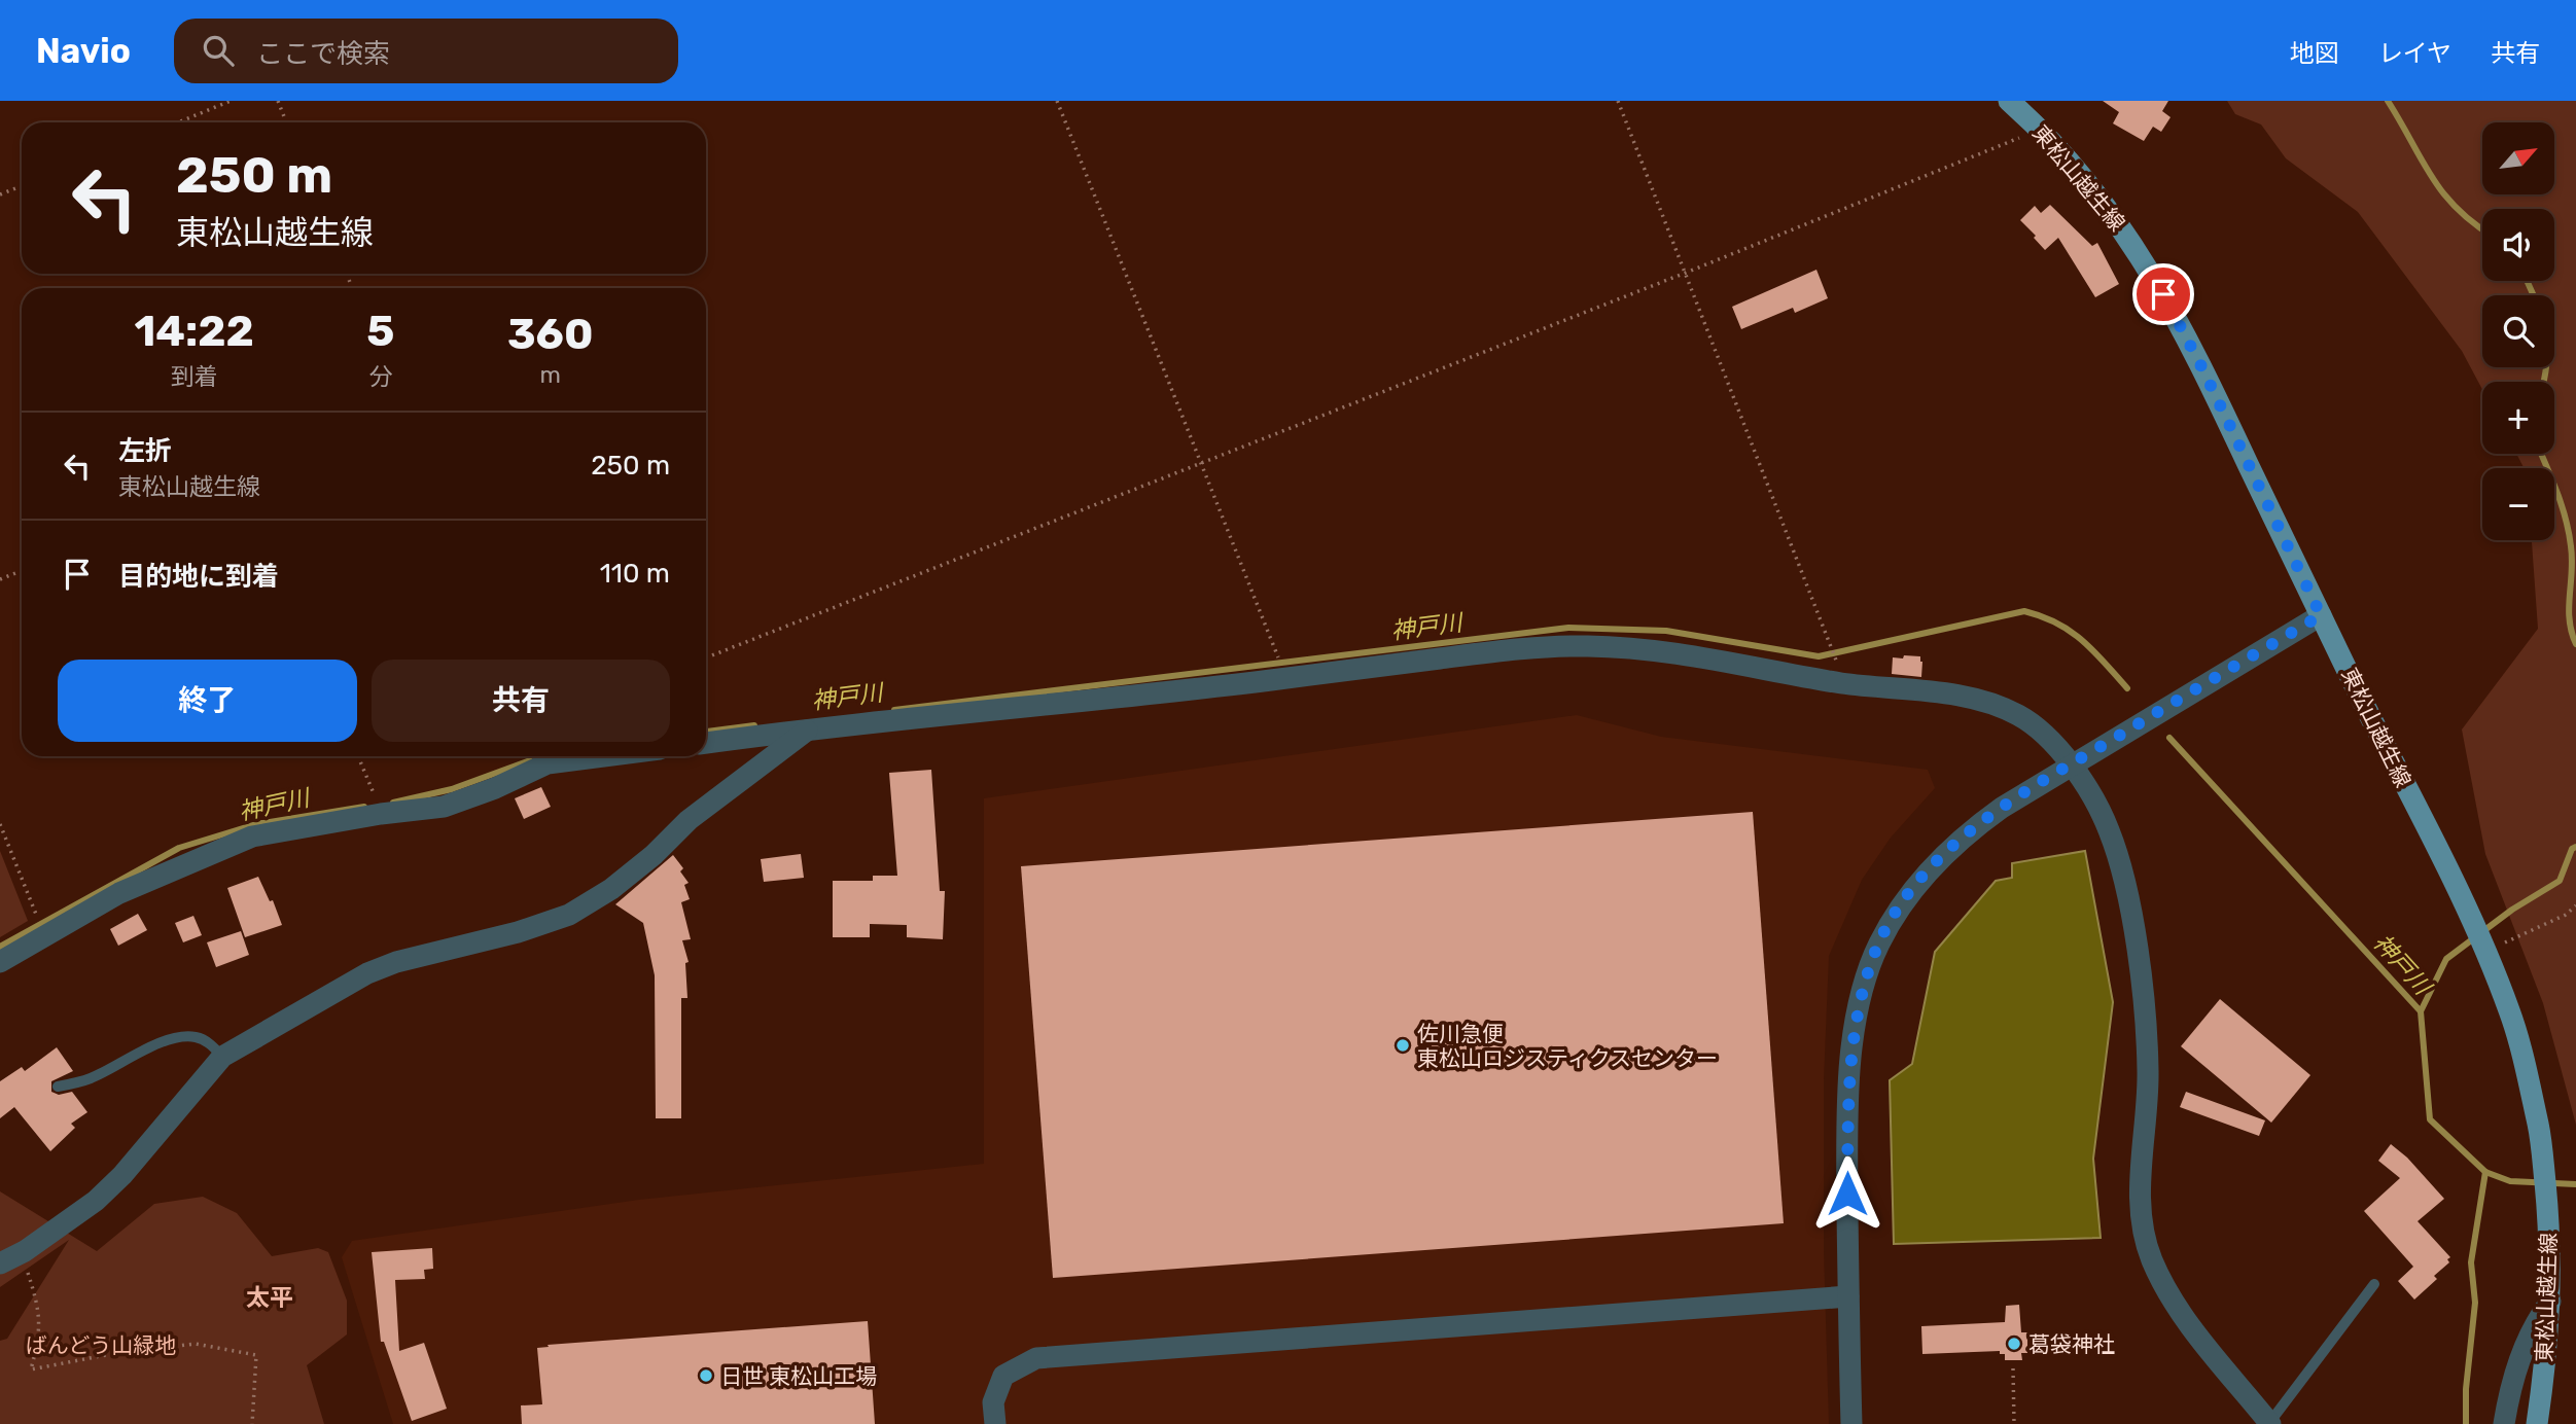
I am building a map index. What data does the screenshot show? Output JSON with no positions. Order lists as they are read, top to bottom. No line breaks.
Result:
{"streets":{"main road":["東松山越生線"]},"districts":["太平"],"water":["神戸川"],"parks":["ばんどう山緑地"],"places":["佐川急便 東松山ロジスティクスセンター","葛袋神社","日世 東松山工場"],"north":"top right","page":{"header":"Navio","search":"ここで検索","nav":["地図","レイヤ","共有"],"map_buttons":["+","−"],"turn":["250 m","東松山越生線"],"eta":["14:22","到着","5","分","360","m"],"list":[{"name":"左折","note":"東松山越生線","value":"250 m"},{"name":"目的地に到着","value":"110 m"}],"buttons":["終了","共有"]}}
